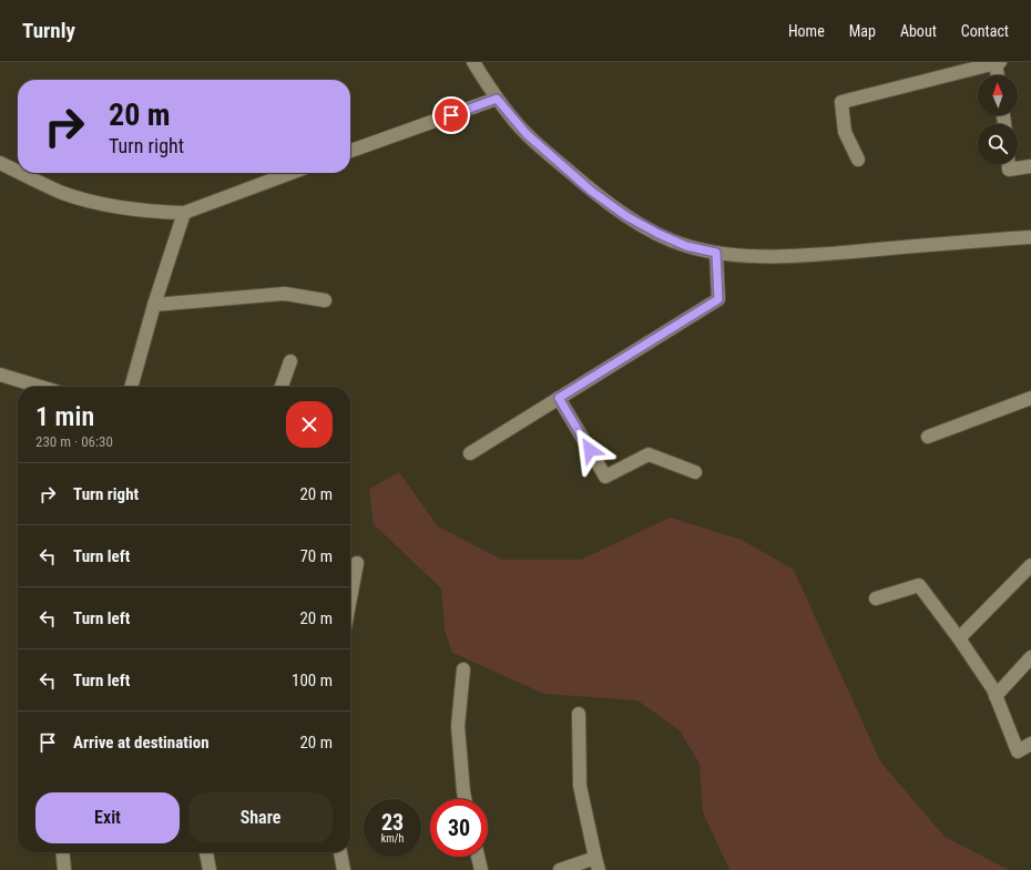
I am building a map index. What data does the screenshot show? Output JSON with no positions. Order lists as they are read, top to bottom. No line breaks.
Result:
{"north":"top","page":{"header":"Turnly","nav":["Home","Map","About","Contact"],"turn":["20 m","Turn right"],"heading":["1 min","230 m · 06:30"],"list":[{"name":"Turn right","value":"20 m"},{"name":"Turn left","value":"70 m"},{"name":"Turn left","value":"20 m"},{"name":"Turn left","value":"100 m"},{"name":"Arrive at destination","value":"20 m"}],"buttons":["Exit","Share"],"speed":"23 km/h","limit":"30"}}
